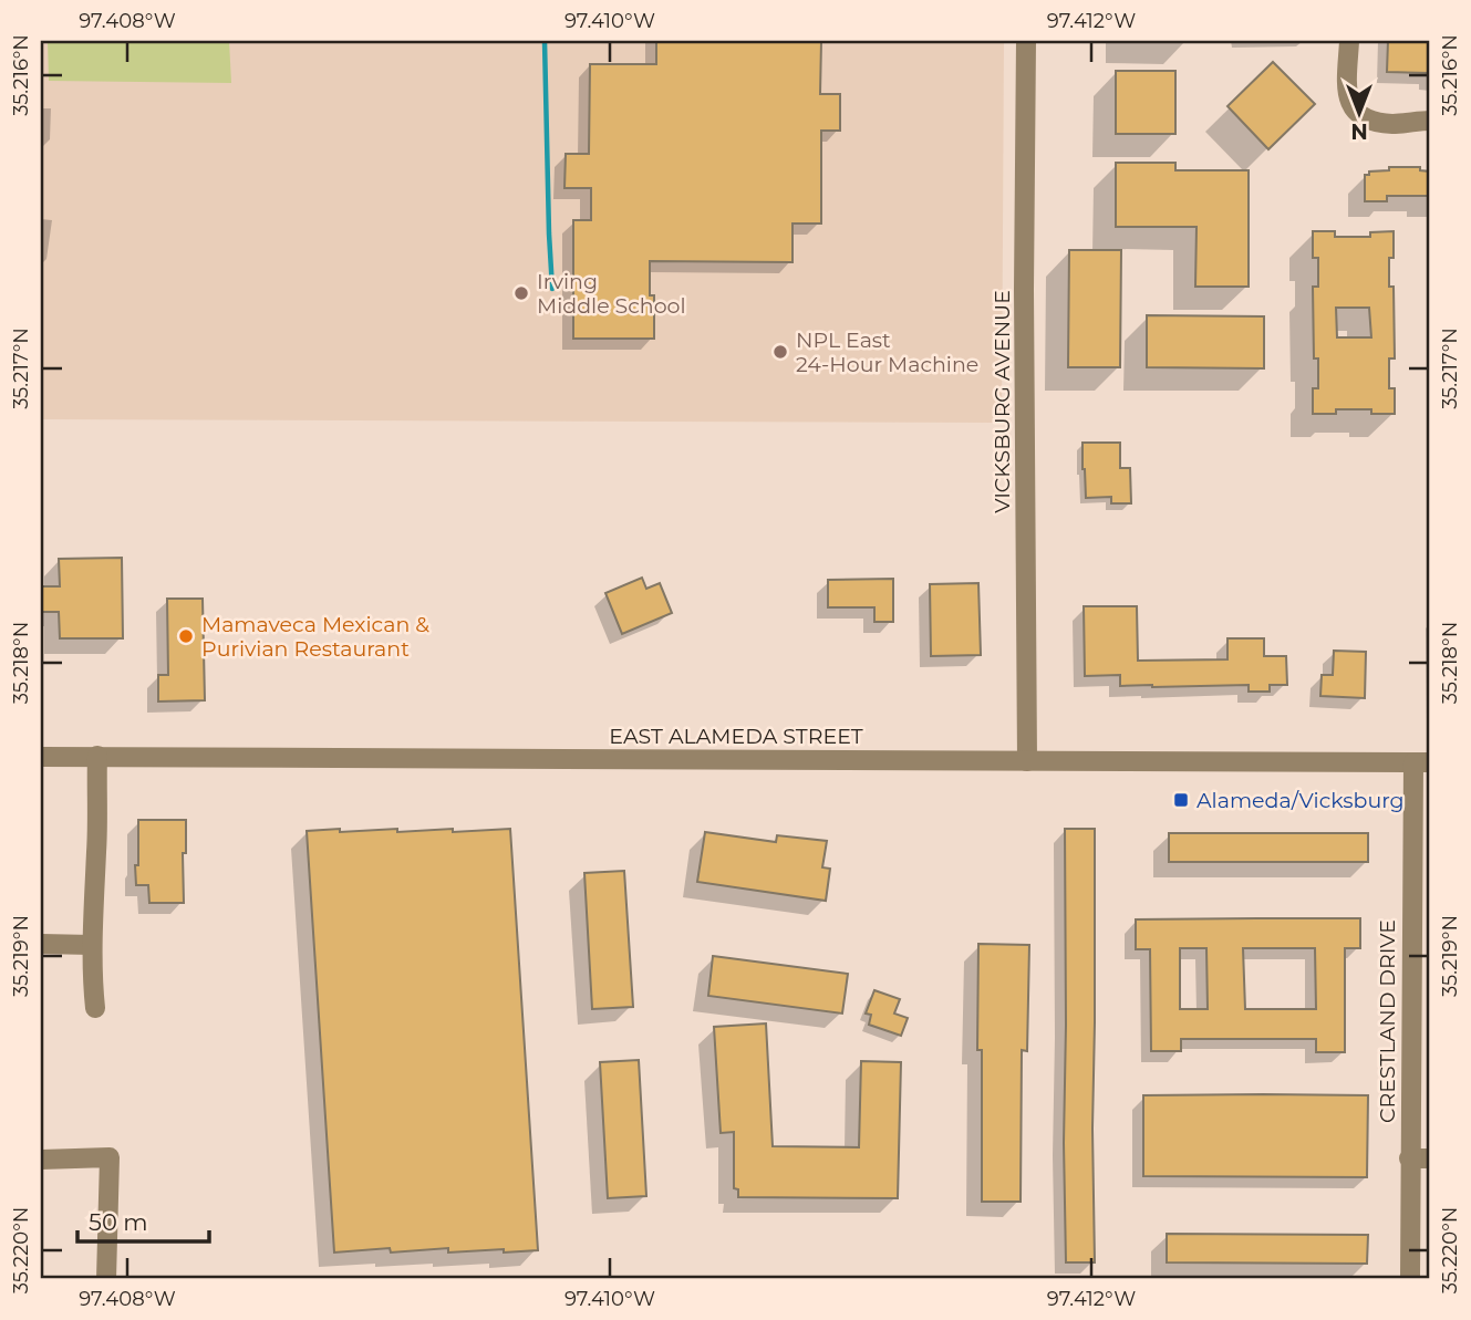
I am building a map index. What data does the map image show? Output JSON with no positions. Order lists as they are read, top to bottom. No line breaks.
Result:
{"streets":{"street":["VICKSBURG AVENUE","EAST ALAMEDA STREET","CRESTLAND DRIVE"]},"crossings":[["VICKSBURG AVENUE","EAST ALAMEDA STREET"],["EAST ALAMEDA STREET","CRESTLAND DRIVE"]],"places":{"other":["Irving Middle School","NPL East 24-Hour Machine","Mamaveca Mexican & Purivian Restaurant"],"transit":["Alameda/Vicksburg"]},"scale_bar":"50 m","north":"bottom","coordinates":["97.408°W","97.410°W","97.412°W","35.216°N","35.217°N","35.218°N","35.219°N","35.220°N"]}
